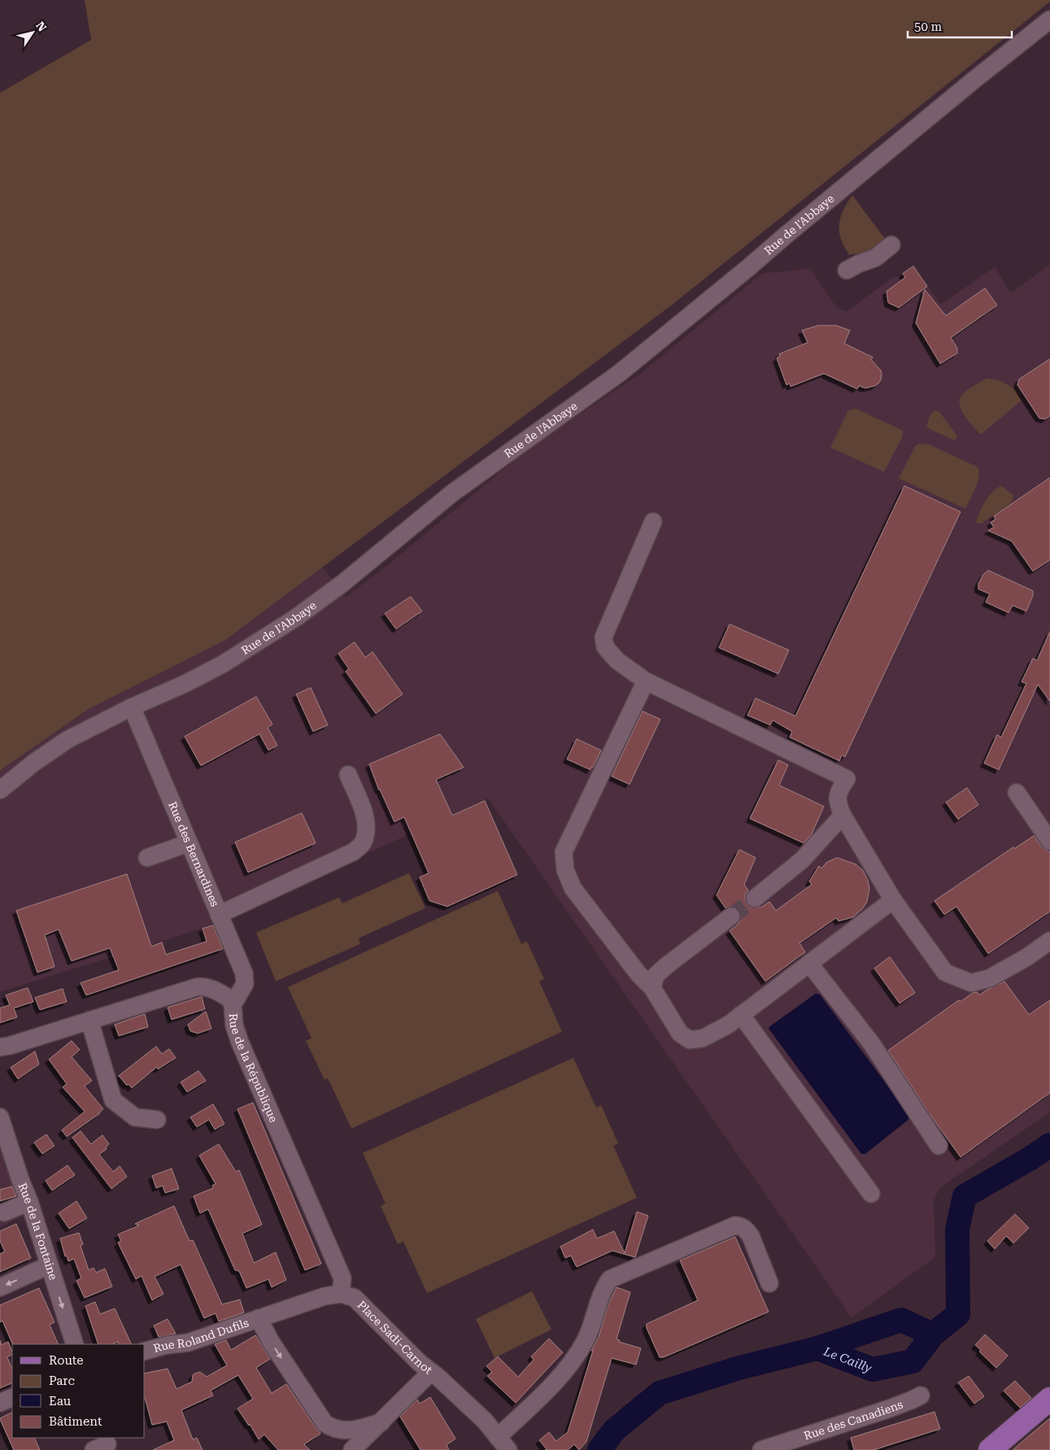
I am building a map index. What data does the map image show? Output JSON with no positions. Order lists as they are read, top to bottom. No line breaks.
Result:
{"streets":{"street":["Rue de l'Abbaye","Rue des Bernardines","Rue de la République","Rue de la Fontaine","Rue Roland Dufils","Place Sadi-Carnot","Rue des Canadiens"]},"crossings":[["Rue de l'Abbaye","Rue des Bernardines"],["Rue des Bernardines","Rue de la République"],["Rue de la République","Place Sadi-Carnot"]],"water":["Le Cailly"],"legend":["Route","Parc","Eau","Bâtiment"],"scale_bar":"50 m","north":"top right"}
